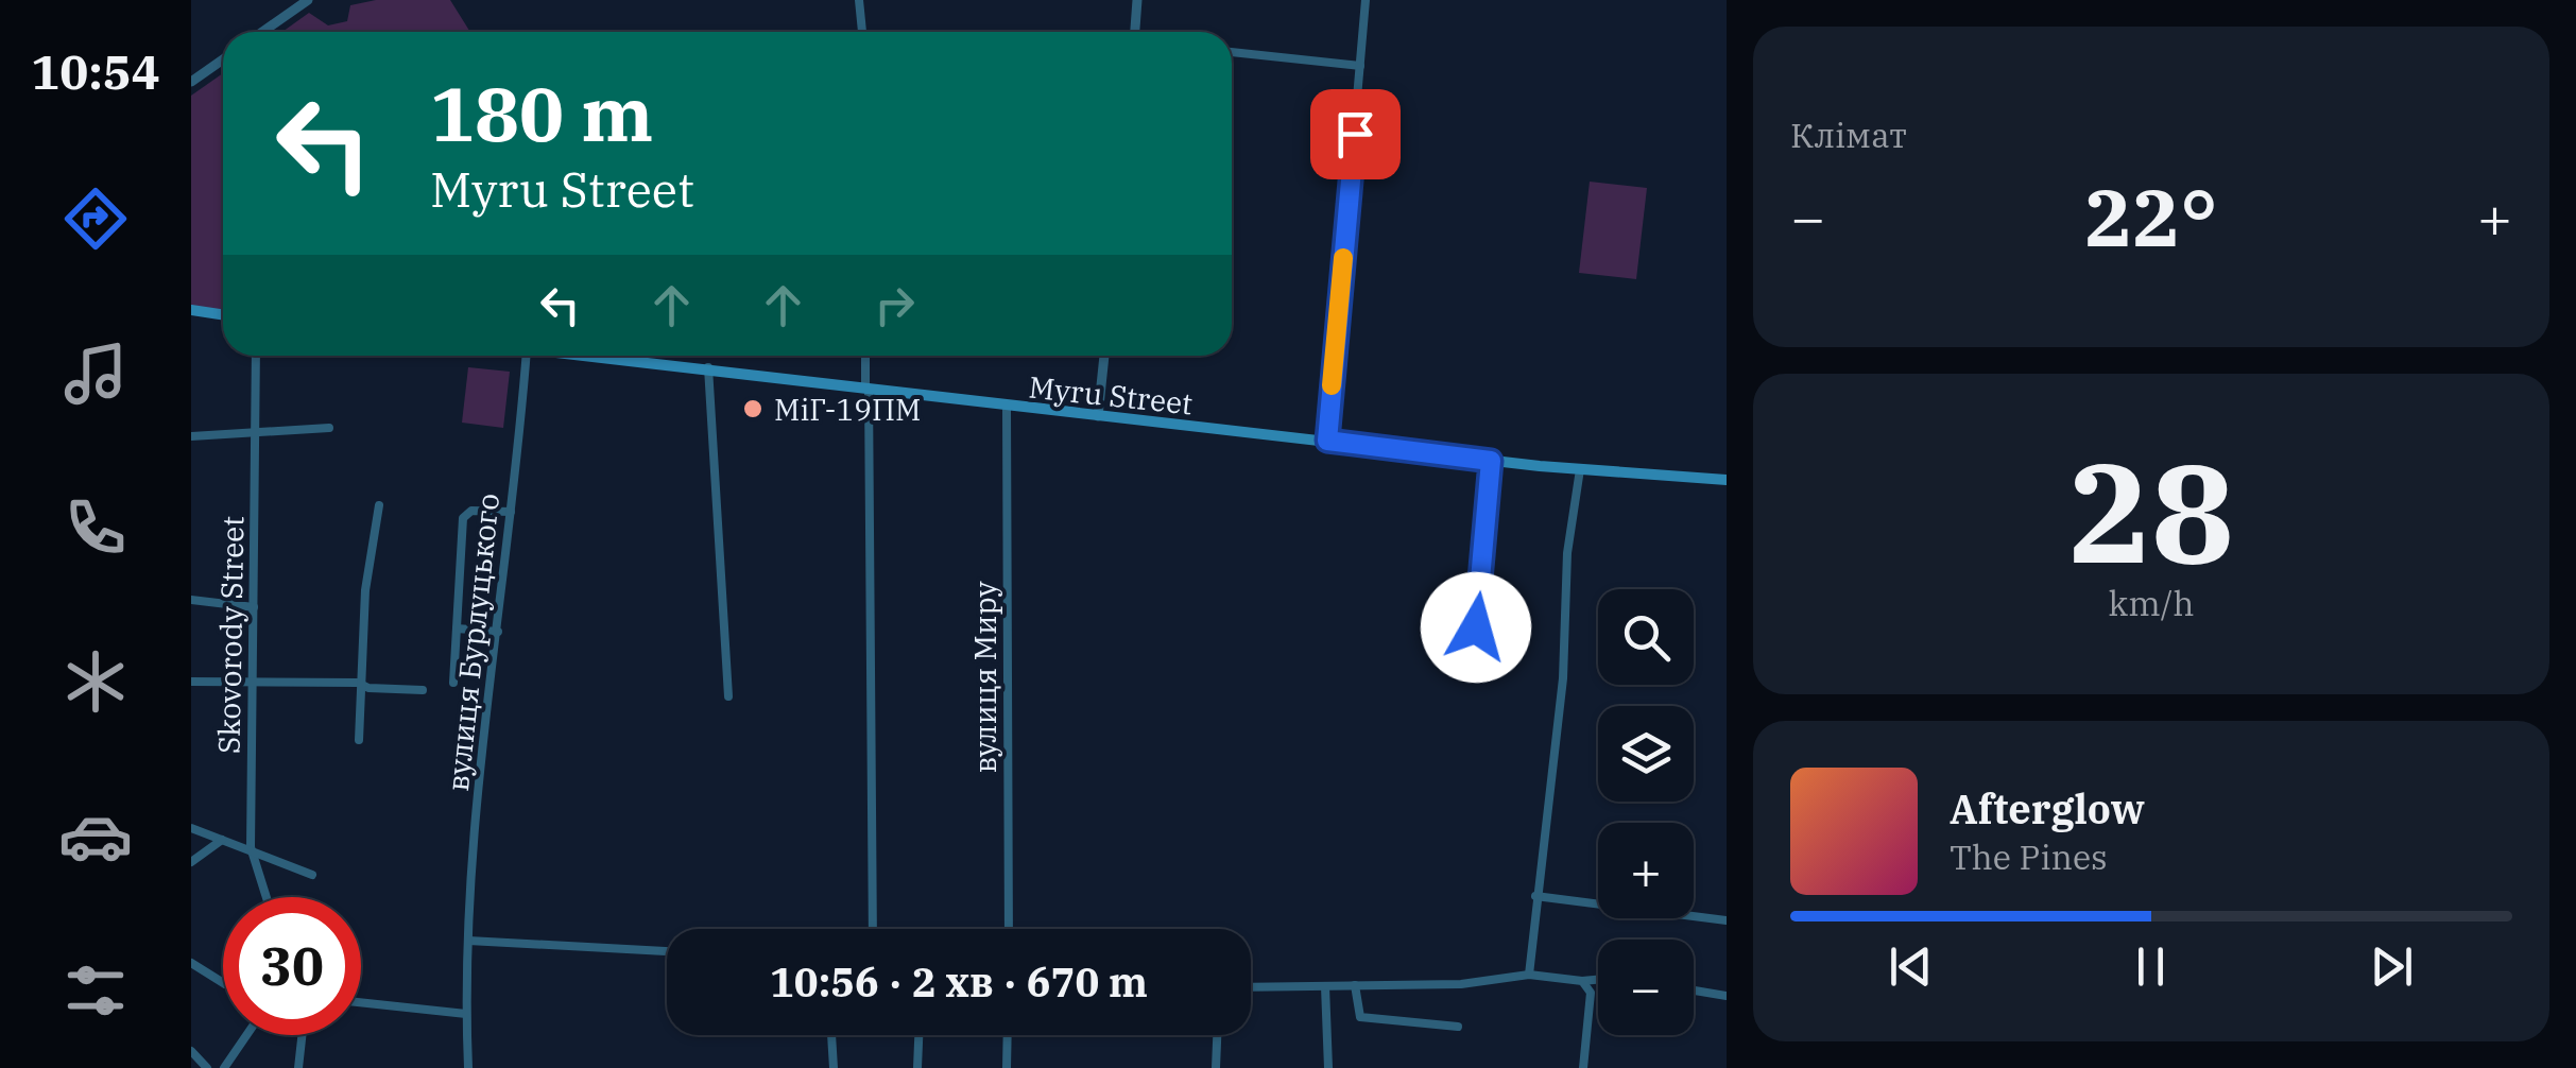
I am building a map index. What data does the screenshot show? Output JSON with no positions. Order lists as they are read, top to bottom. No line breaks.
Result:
{"streets":{"main road":["Myru Street"],"street":["Skovorody Street","вулиця Бурлуцького","вулиця Миру"]},"crossings":[["Myru Street","вулиця Миру"]],"places":["МіГ-19ПМ"],"page":{"tabs":"10:54","tile":["Клімат",["28","km/h"]],"turn":["180 m","Myru Street"],"heat":["−","22°","+"],"map_buttons":["+","−"],"song":["Afterglow","The Pines"],"limit":"30","trip":"10:56 · 2 хв · 670 m"}}
